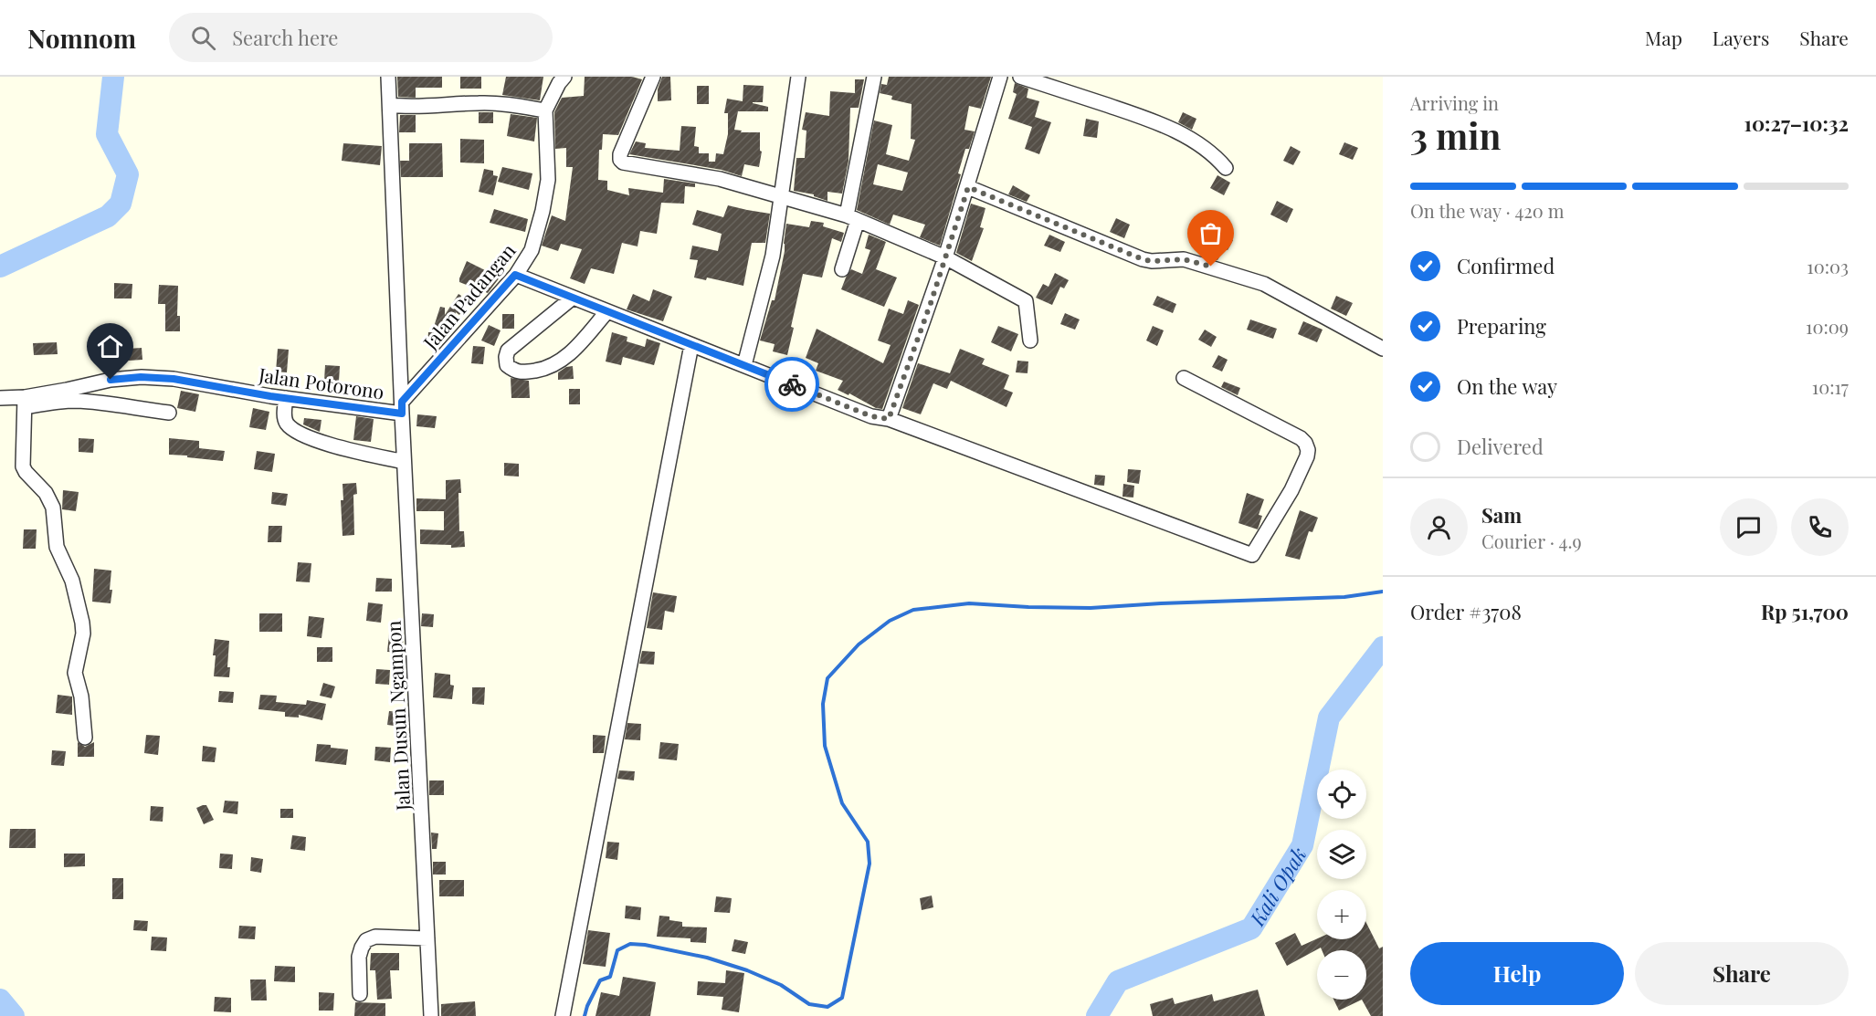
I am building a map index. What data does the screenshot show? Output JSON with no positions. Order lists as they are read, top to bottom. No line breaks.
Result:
{"streets":{"street":["Jalan Padangan","Jalan Potorono","Jalan Dusun Ngampon"]},"crossings":[["Jalan Padangan","Jalan Potorono"],["Jalan Padangan","Jalan Dusun Ngampon"],["Jalan Potorono","Jalan Dusun Ngampon"]],"water":["Kali Opak"],"page":{"header":"Nomnom","search":"Search here","nav":["Map","Layers","Share"],"heading":["3 min","Arriving in","10:27–10:32"],"panel":["Sam","Courier · 4.9","Order #3708","Rp 51,700"],"bar":"On the way · 420 m","list":[["Confirmed","10:03"],["Preparing","10:09"],["On the way","10:17"],"Delivered"],"map_buttons":["+","−"],"buttons":["Help","Share"]}}
